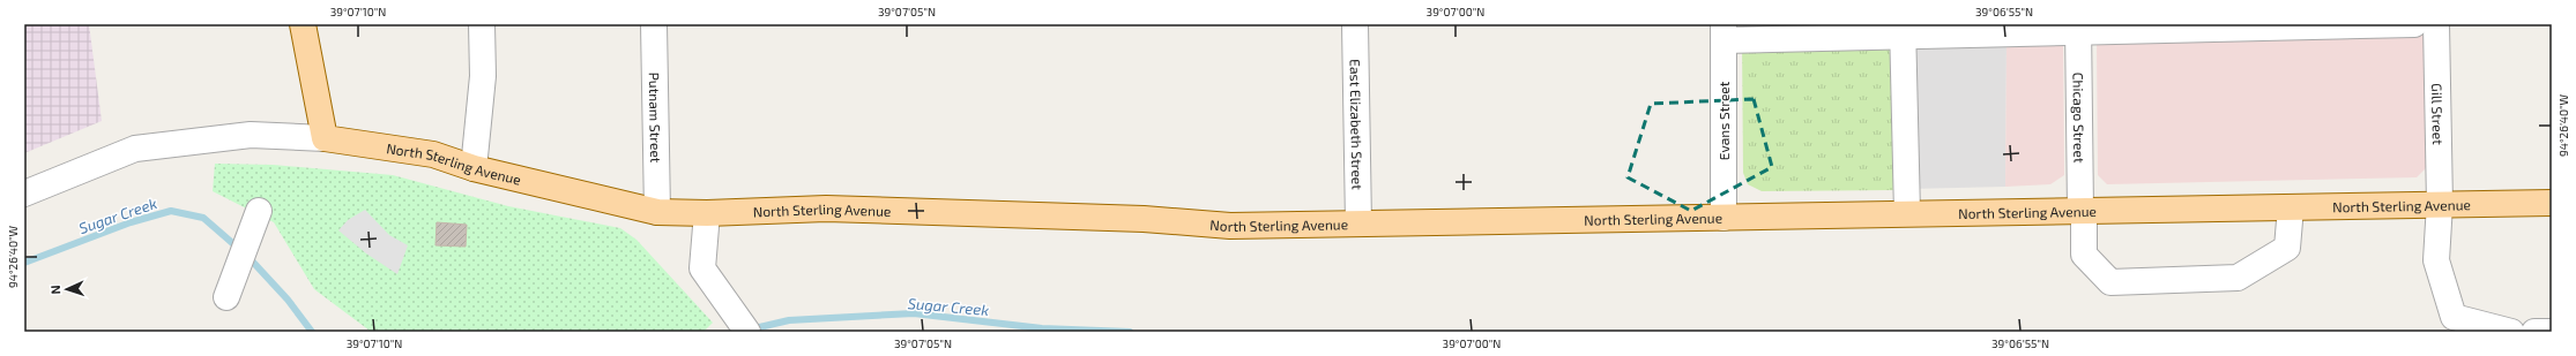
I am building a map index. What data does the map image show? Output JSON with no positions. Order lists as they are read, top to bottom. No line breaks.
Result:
{"streets":{"main road":["North Sterling Avenue"],"street":["Gill Street","Putnam Street","Chicago Street","Evans Street","East Elizabeth Street"]},"crossings":[["Gill Street","North Sterling Avenue"],["Putnam Street","North Sterling Avenue"],["Chicago Street","North Sterling Avenue"],["Evans Street","North Sterling Avenue"],["East Elizabeth Street","North Sterling Avenue"]],"water":["Sugar Creek"],"north":"left","coordinates":["39°07'10\"N","39°07'05\"N","39°07'00\"N","39°06'55\"N","94°26'40\"W"]}
